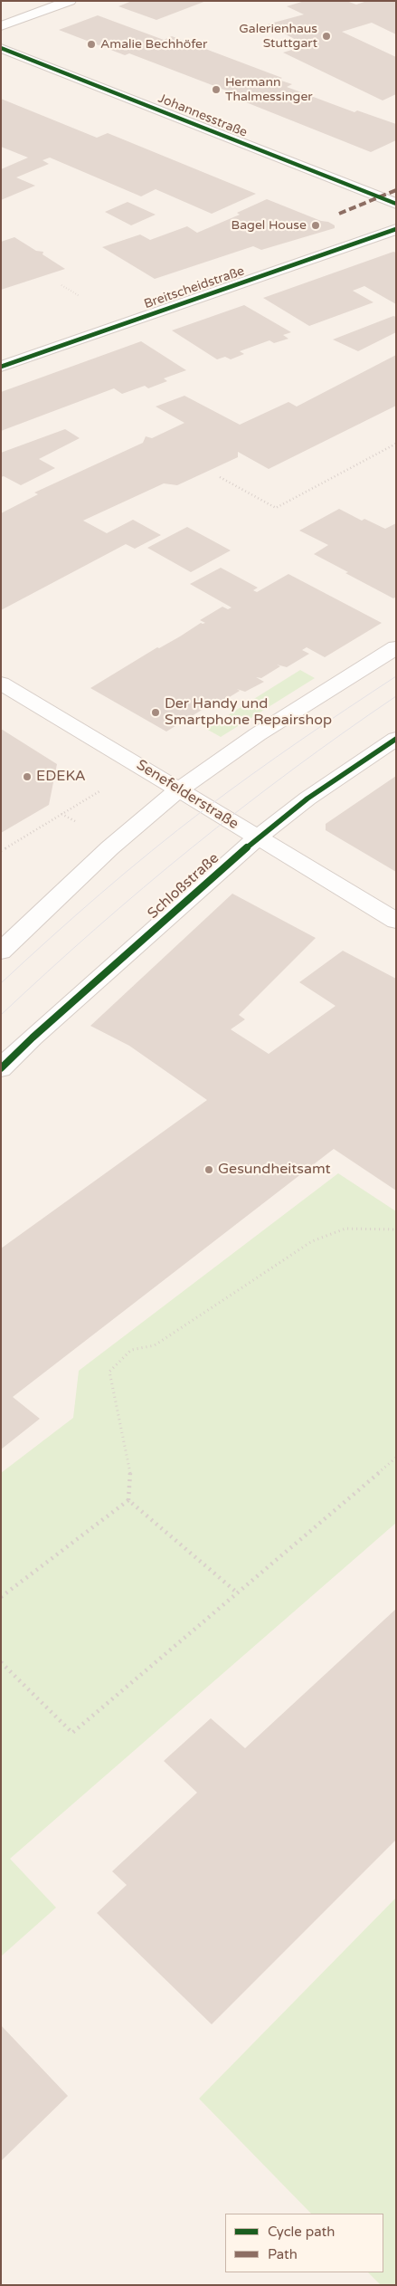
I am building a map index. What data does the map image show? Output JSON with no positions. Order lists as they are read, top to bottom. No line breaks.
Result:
{"streets":{"street":["Johannesstraße","Breitscheidstraße","Senefelderstraße","Schloßstraße"]},"crossings":[["Senefelderstraße","Schloßstraße"]],"places":["Galerienhaus Stuttgart","Amalie Bechhöfer","Hermann Thalmessinger","Bagel House","Der Handy und Smartphone Repairshop","EDEKA","Gesundheitsamt"],"legend":["Cycle path","Path"]}
